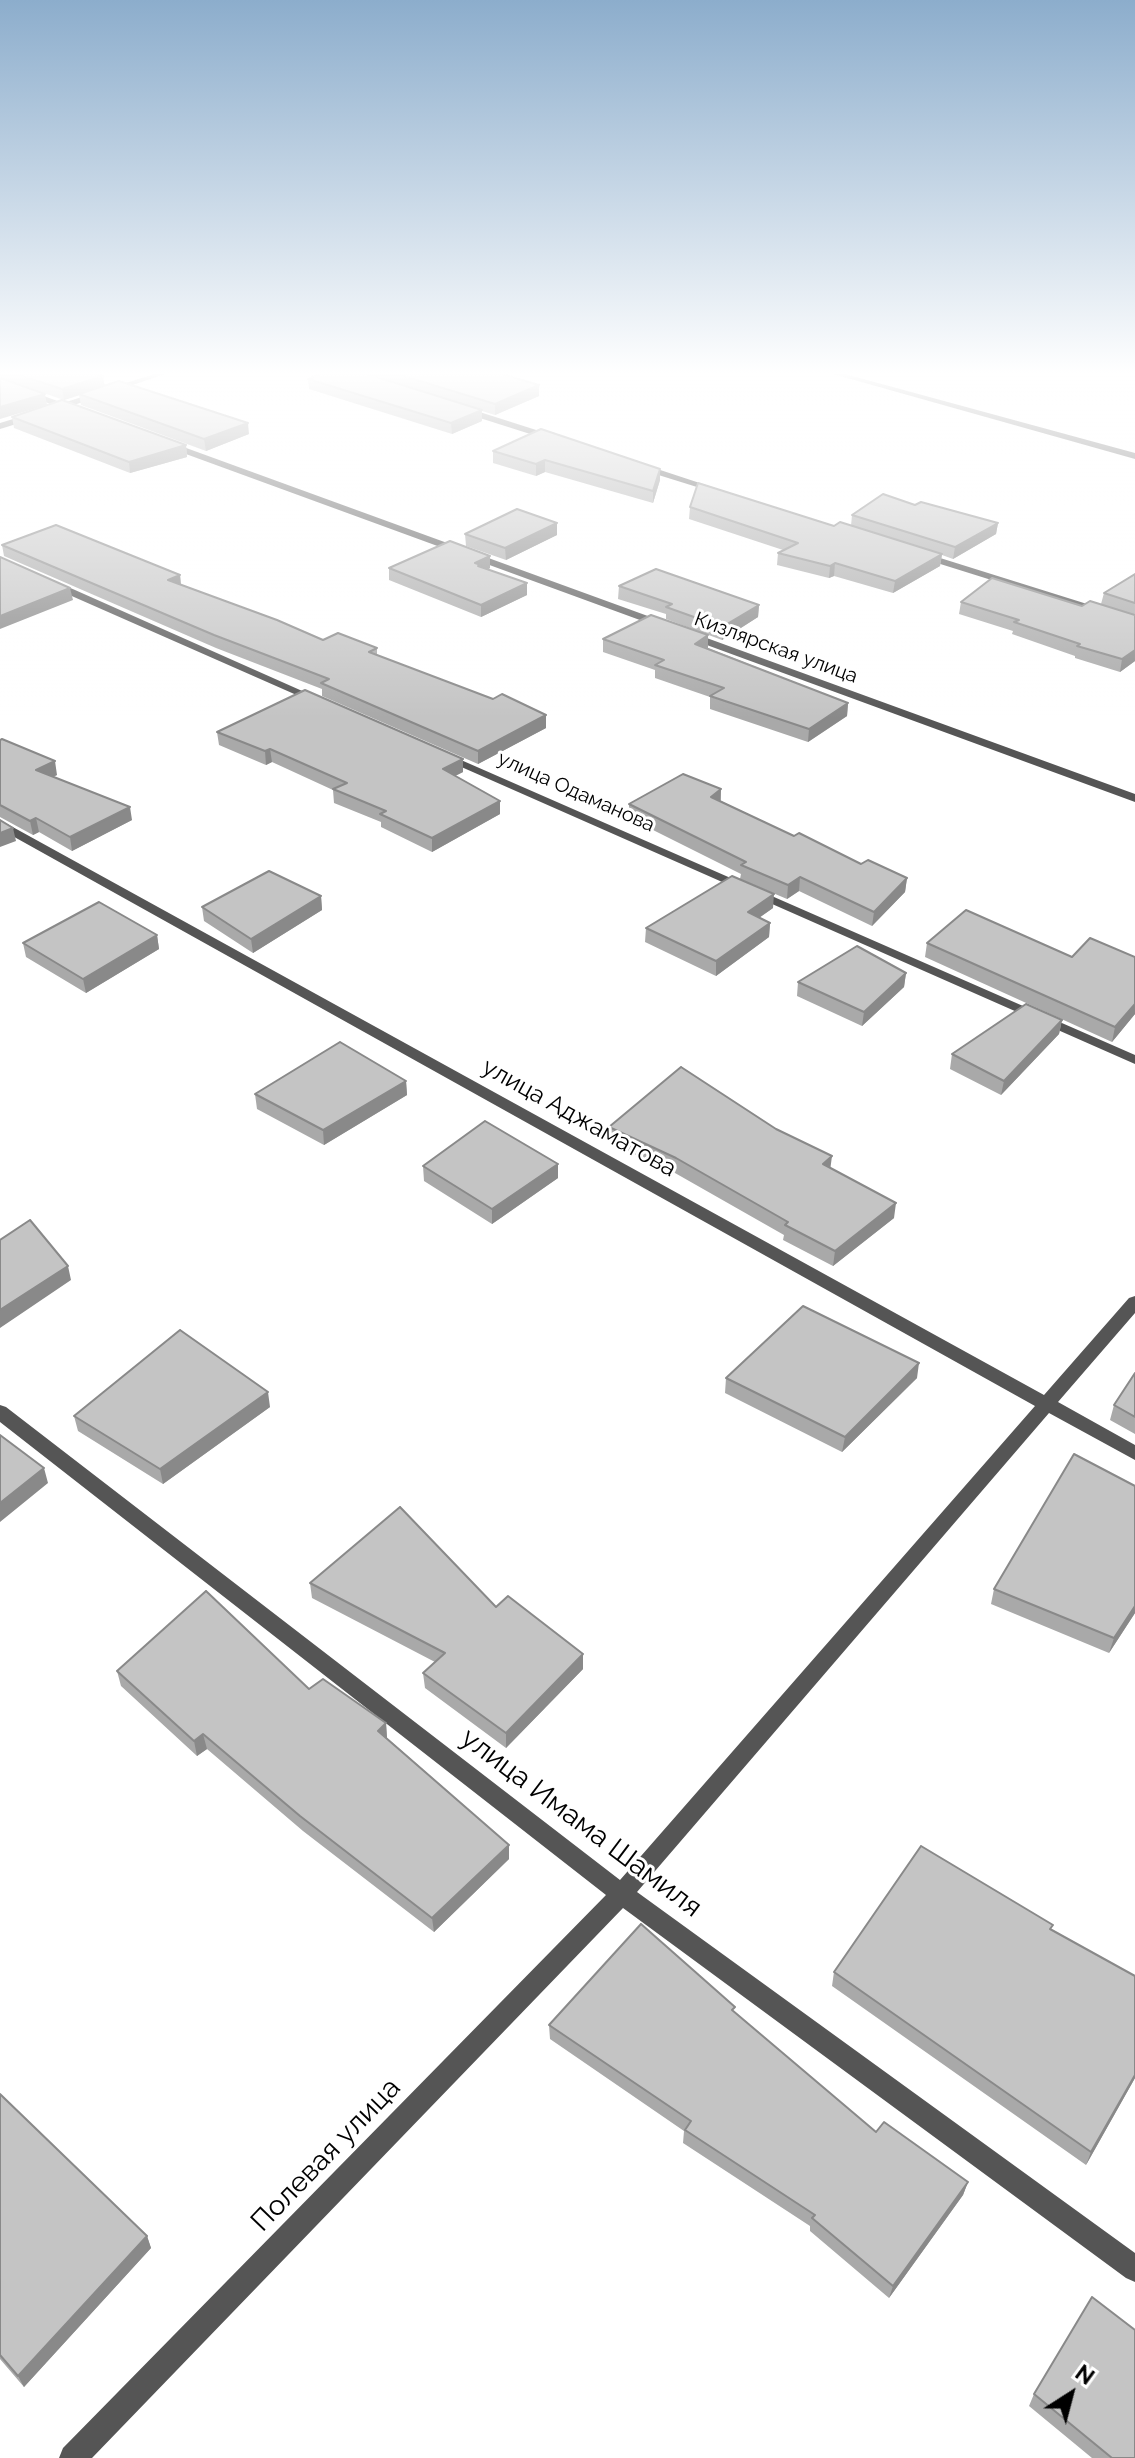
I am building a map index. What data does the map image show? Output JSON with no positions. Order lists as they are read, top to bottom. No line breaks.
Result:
{"streets":{"street":["Кизлярская улица","улица Одаманова","улица Аджаматова","улица Имама Шамиля","Полевая улица"]},"crossings":[["улица Аджаматова","Полевая улица"],["улица Имама Шамиля","Полевая улица"]],"north":"top right"}
